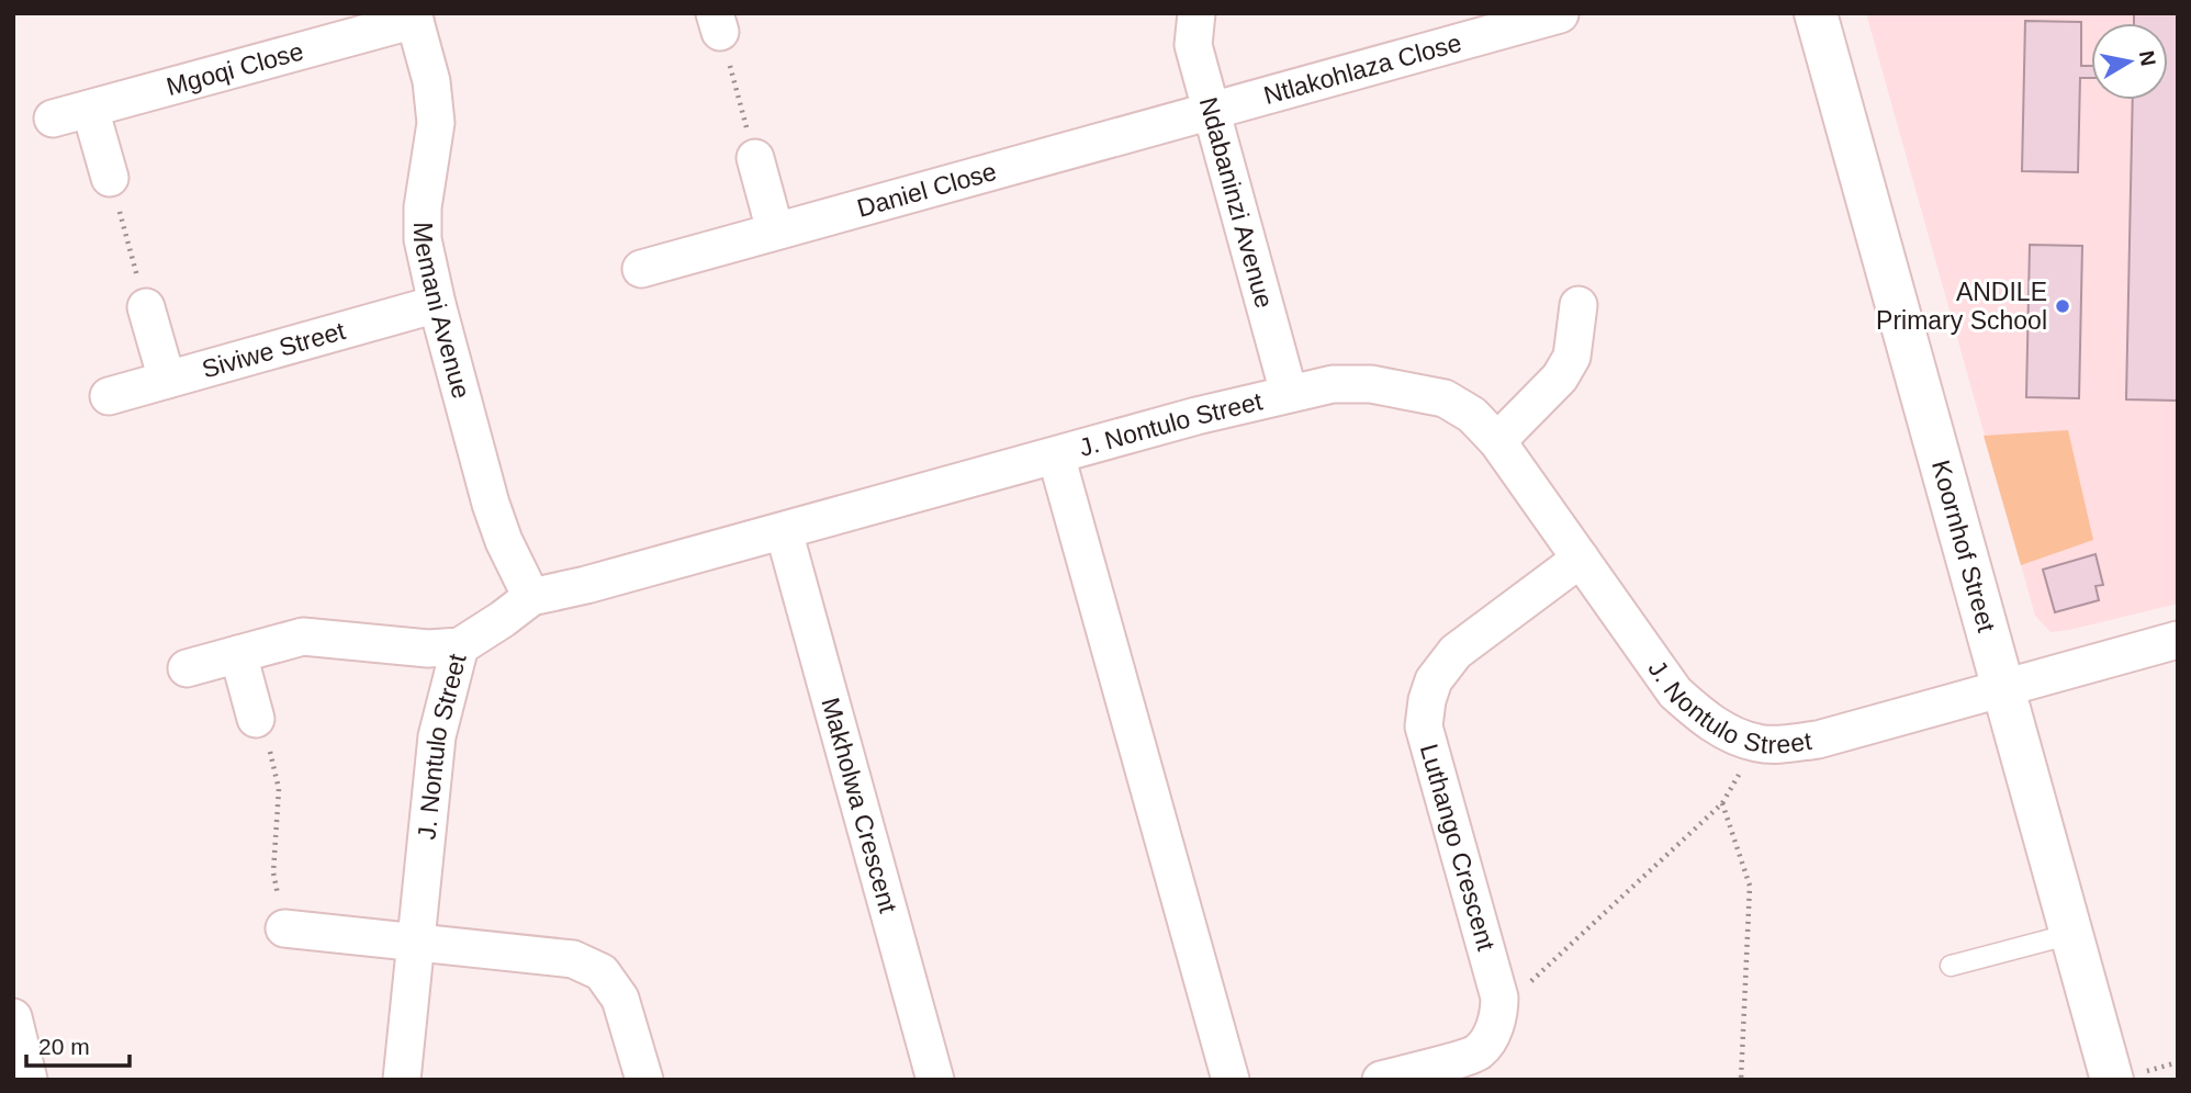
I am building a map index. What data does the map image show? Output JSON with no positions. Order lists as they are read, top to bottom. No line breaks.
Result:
{"streets":{"street":["Mgoqi Close","Ntlakohlaza Close","Daniel Close","Ndabaninzi Avenue","Memani Avenue","Siviwe Street","J. Nontulo Street","Koornhof Street","Makholwa Crescent","Luthango Crescent"]},"crossings":[["Mgoqi Close","Memani Avenue"],["Ntlakohlaza Close","Daniel Close"],["Ntlakohlaza Close","Ndabaninzi Avenue"],["Daniel Close","Ndabaninzi Avenue"],["Ndabaninzi Avenue","J. Nontulo Street"],["Memani Avenue","Siviwe Street"],["Memani Avenue","J. Nontulo Street"],["J. Nontulo Street","Koornhof Street"],["J. Nontulo Street","Makholwa Crescent"],["J. Nontulo Street","Luthango Crescent"]],"places":["ANDILE Primary School"],"scale_bar":"20 m","north":"right"}
